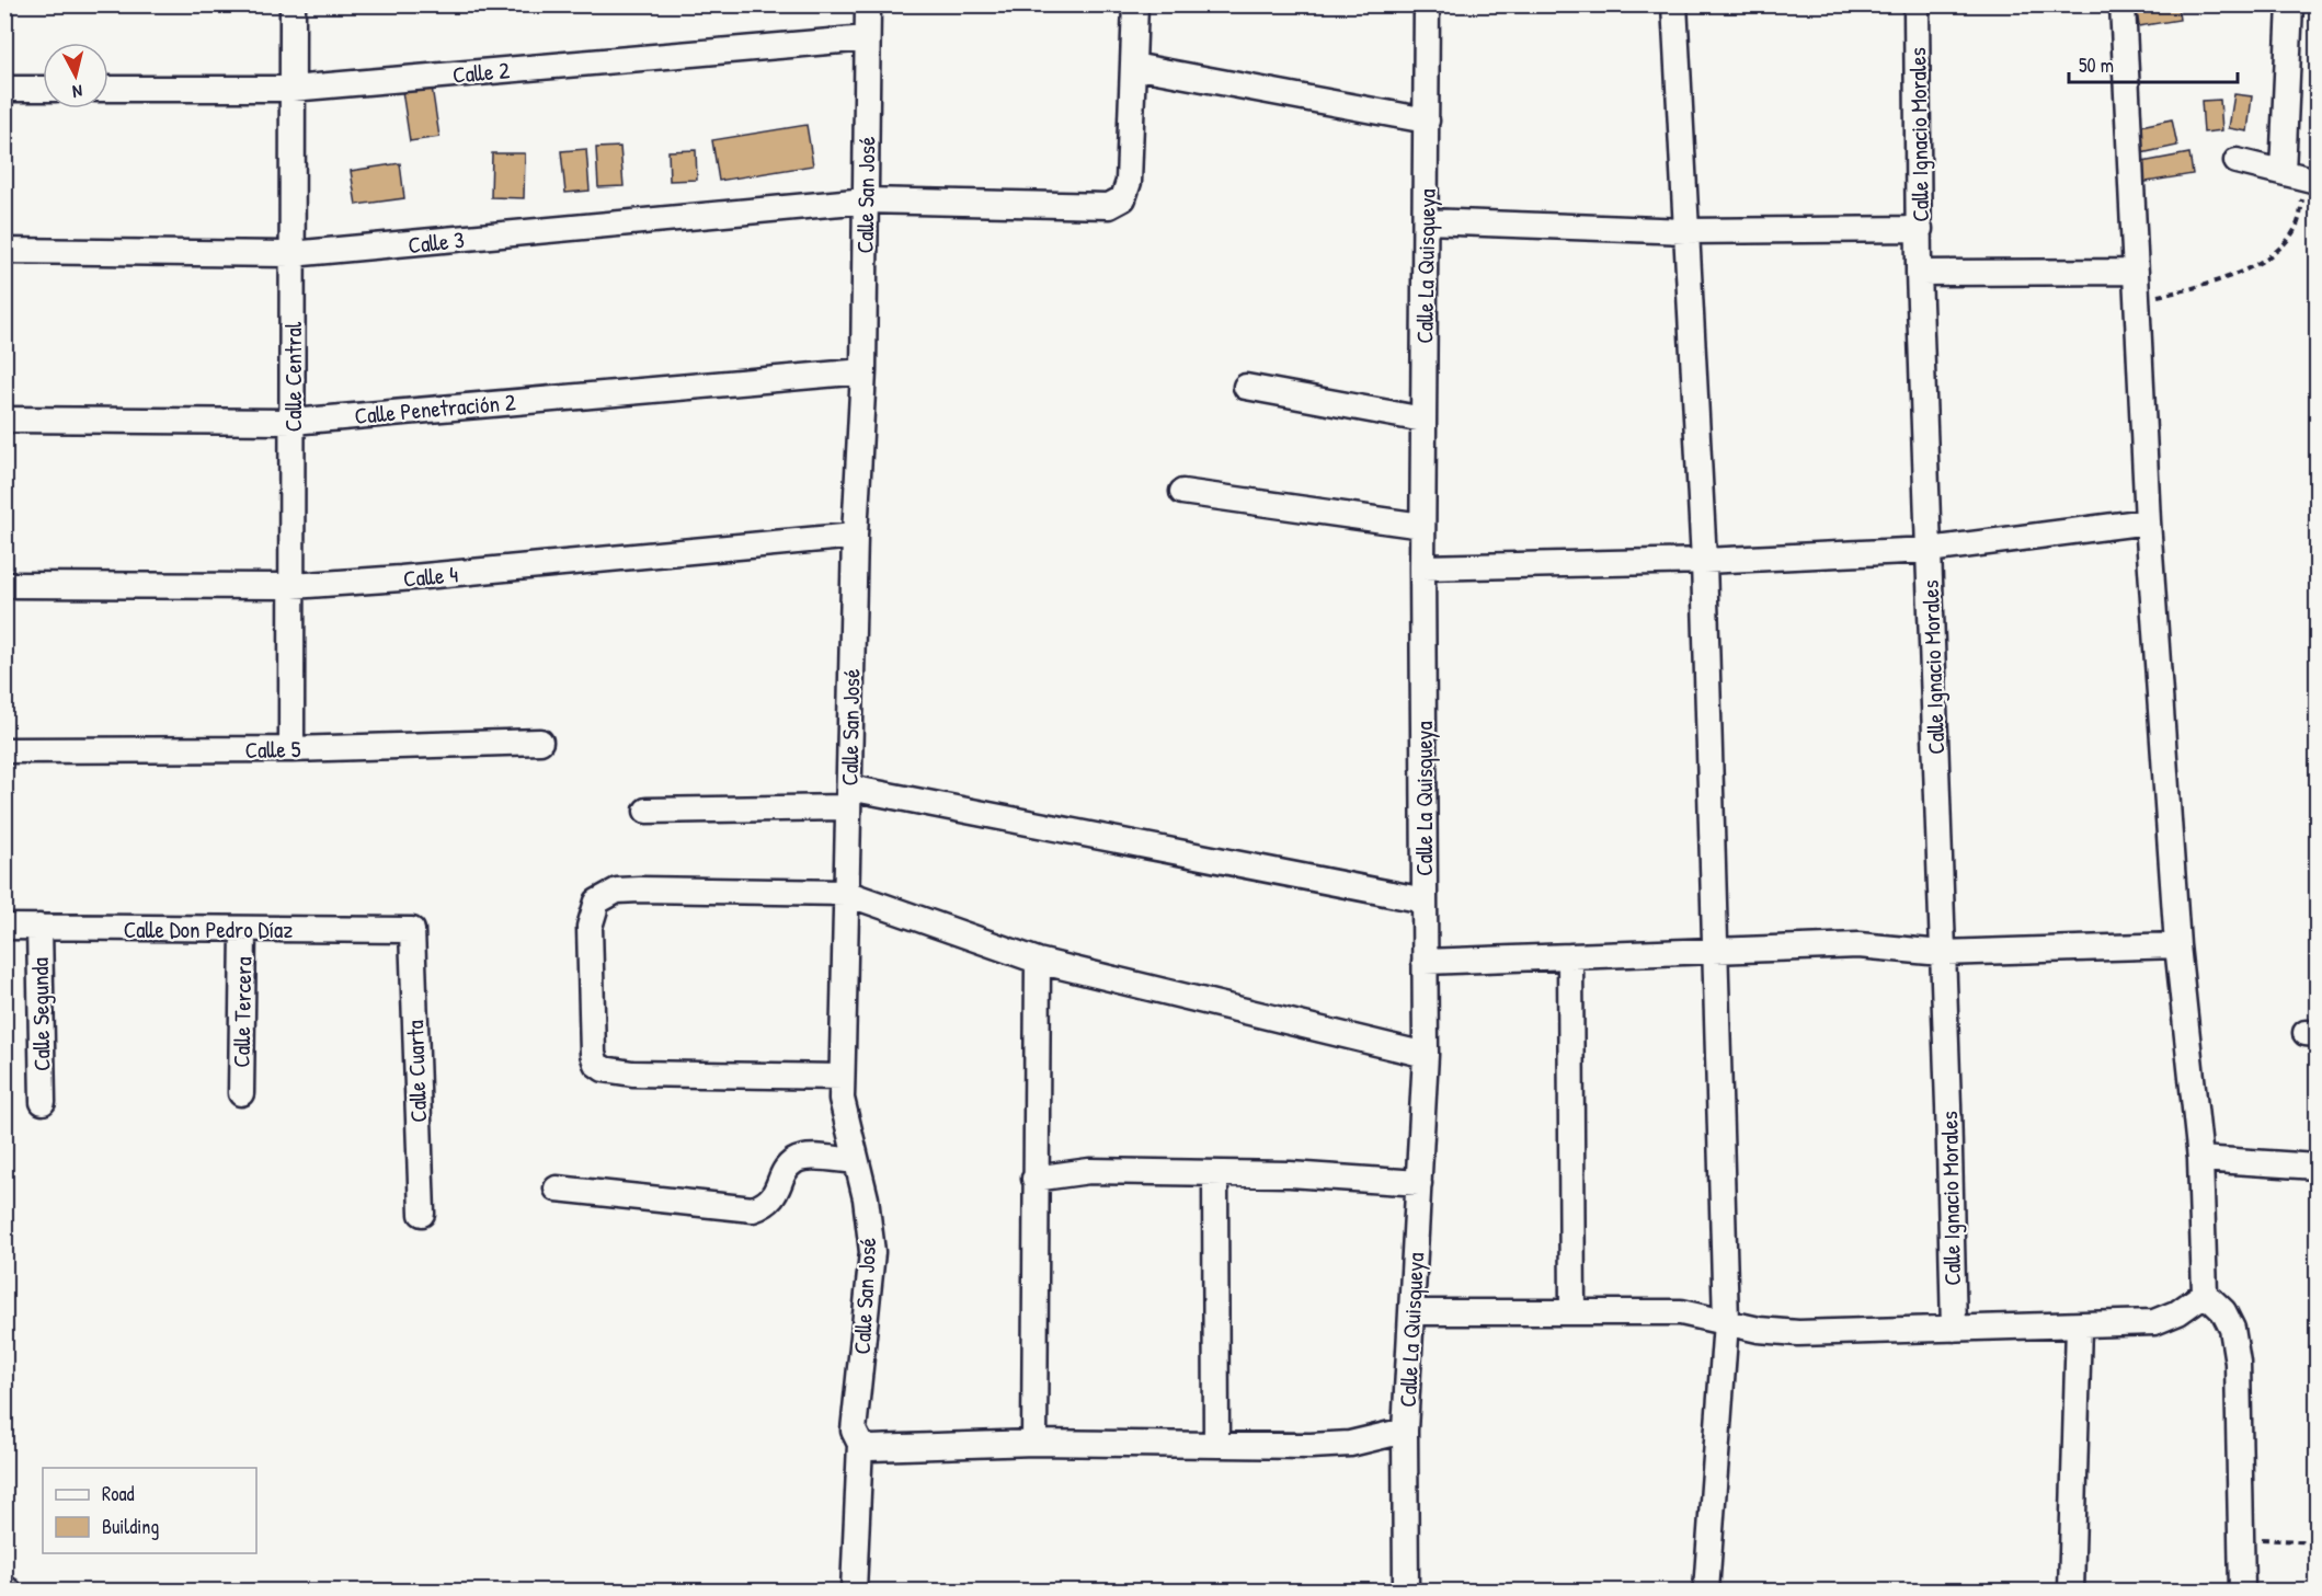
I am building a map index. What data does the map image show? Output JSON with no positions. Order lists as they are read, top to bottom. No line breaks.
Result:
{"streets":{"street":["Calle 2","Calle Ignacio Morales","Calle San José","Calle 3","Calle La Quisqueya","Calle Central","Calle Penetración 2","Calle 4","Calle 5","Calle Don Pedro Díaz","Calle Tercera","Calle Segunda","Calle Cuarta"]},"crossings":[["Calle 2","Calle San José"],["Calle 2","Calle Central"],["Calle San José","Calle 3"],["Calle San José","Calle Penetración 2"],["Calle San José","Calle 4"],["Calle 3","Calle Central"],["Calle Central","Calle Penetración 2"],["Calle Central","Calle 4"],["Calle Central","Calle 5"],["Calle Don Pedro Díaz","Calle Tercera"],["Calle Don Pedro Díaz","Calle Segunda"],["Calle Don Pedro Díaz","Calle Cuarta"]],"legend":["Road","Building"],"scale_bar":"50 m","north":"bottom"}
